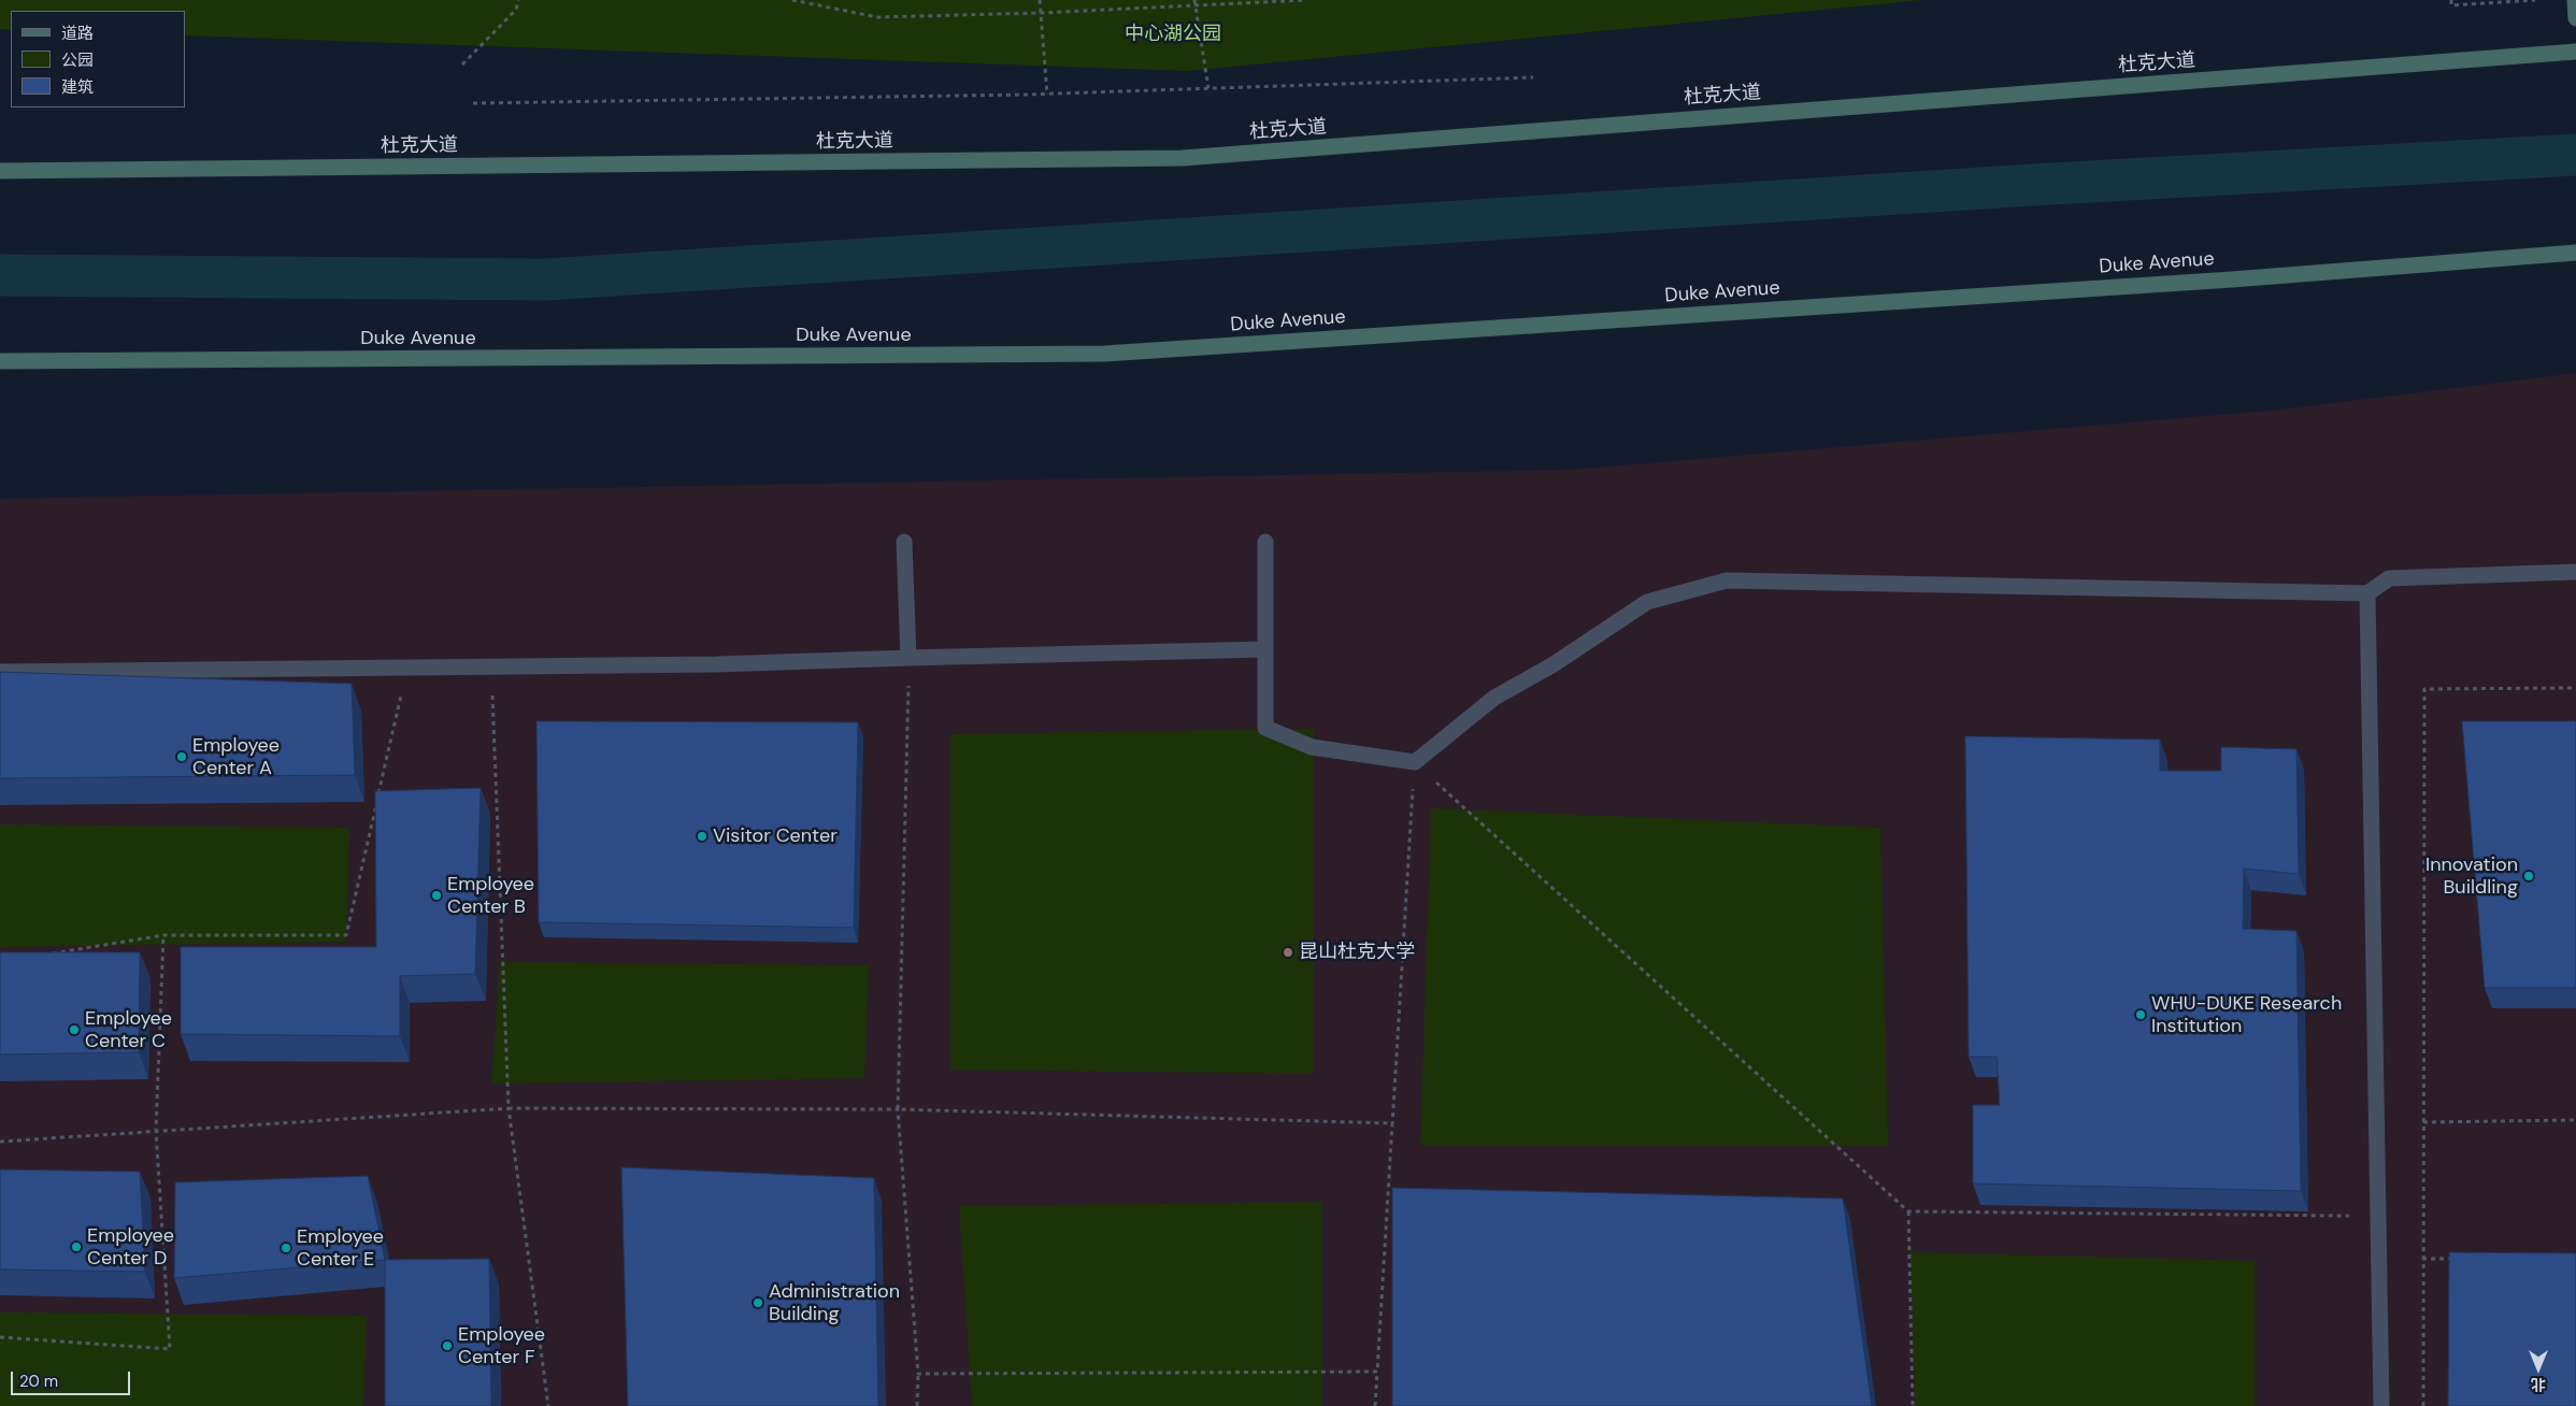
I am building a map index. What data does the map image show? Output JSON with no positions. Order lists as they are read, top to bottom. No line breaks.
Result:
{"streets":{"main road":["杜克大道","Duke Avenue"]},"parks":["中心湖公园"],"places":["Employee Center A","Visitor Center","Innovation Buildling","Employee Center B","昆山杜克大学","WHU-DUKE Research Institution","Employee Center C","Employee Center D","Employee Center E","Administration Building","Employee Center F"],"legend":["道路","公园","建筑"],"scale_bar":"20 m","north":"bottom"}
